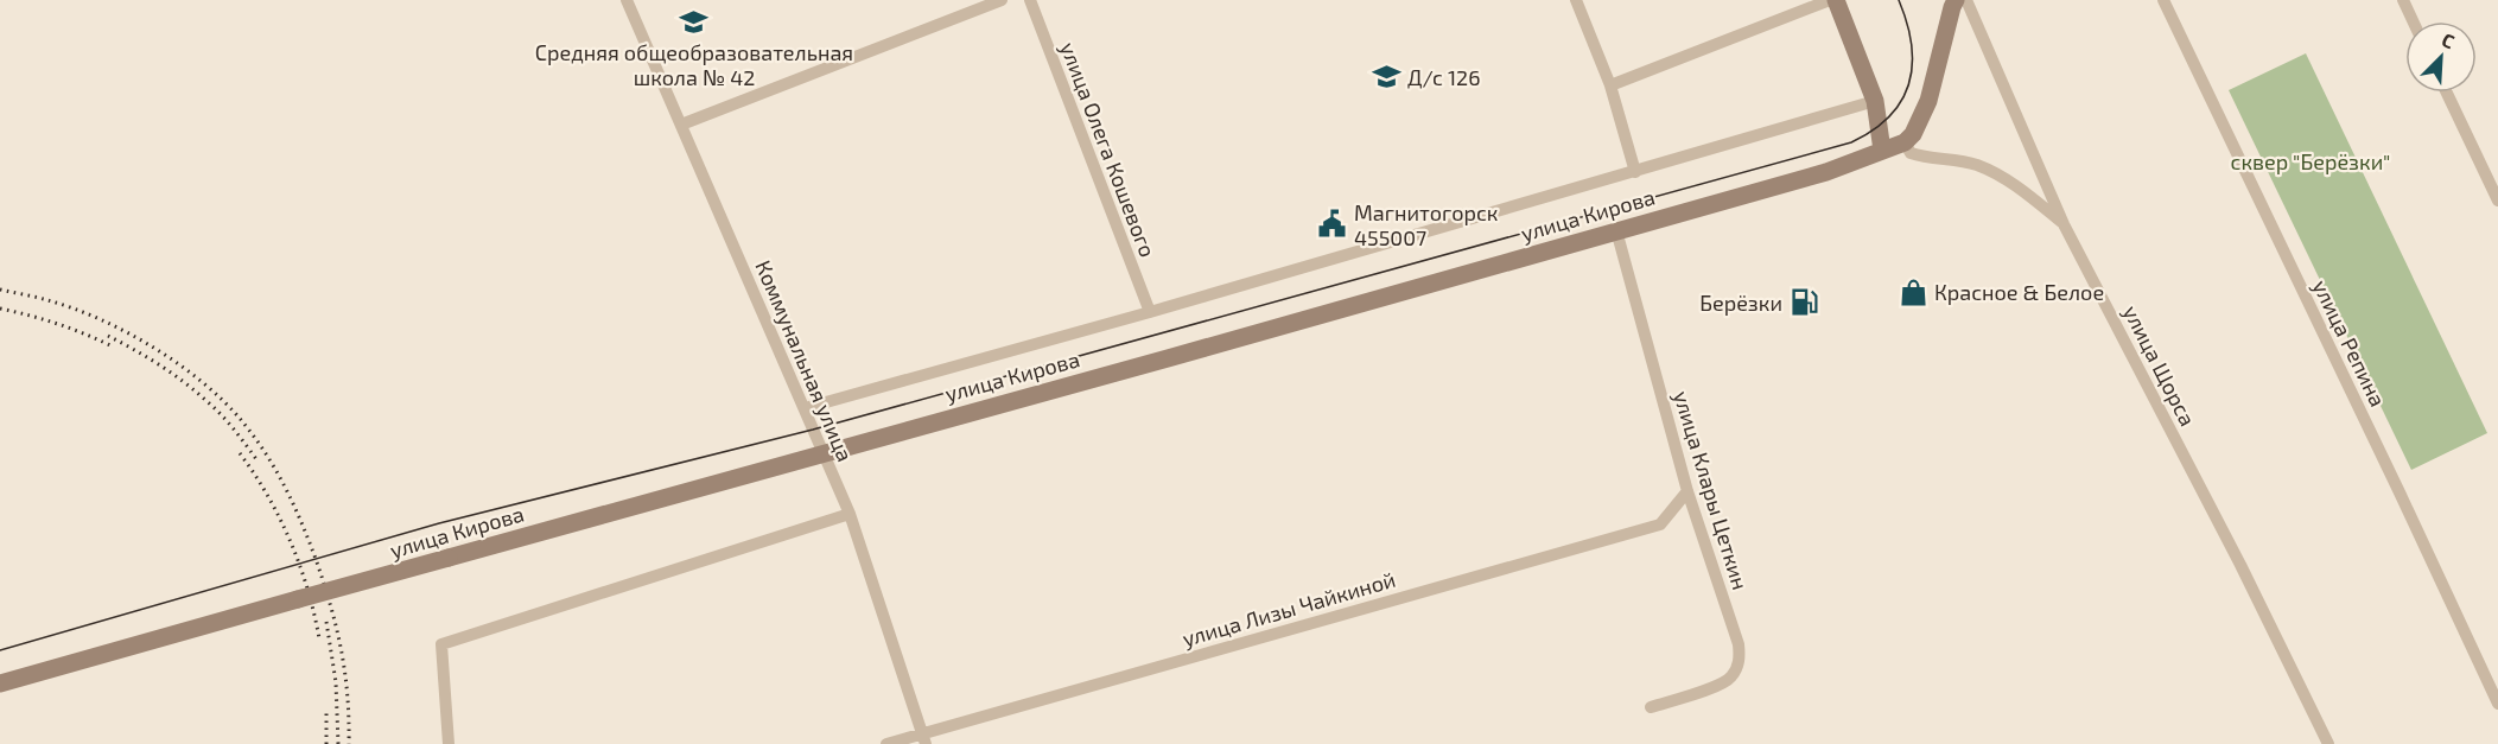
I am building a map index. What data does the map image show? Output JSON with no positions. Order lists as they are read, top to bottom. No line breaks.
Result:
{"streets":{"main road":["улица Кирова"],"street":["улица Олега Кошевого","улица Репина","Коммунальная улица","улица Щорса","улица Клары Цеткин","улица Лизы Чайкиной"]},"crossings":[["улица Кирова","Коммунальная улица"],["улица Кирова","улица Клары Цеткин"],["Коммунальная улица","улица Лизы Чайкиной"],["улица Клары Цеткин","улица Лизы Чайкиной"]],"parks":["сквер \"Берёзки\""],"places":{"school or university":["Средняя общеобразовательная школа № 42","Д/с 126"],"public building":["Магнитогорск 455007"],"shop":["Красное & Белое"],"fuel station":["Берёзки"]},"north":"top right"}
